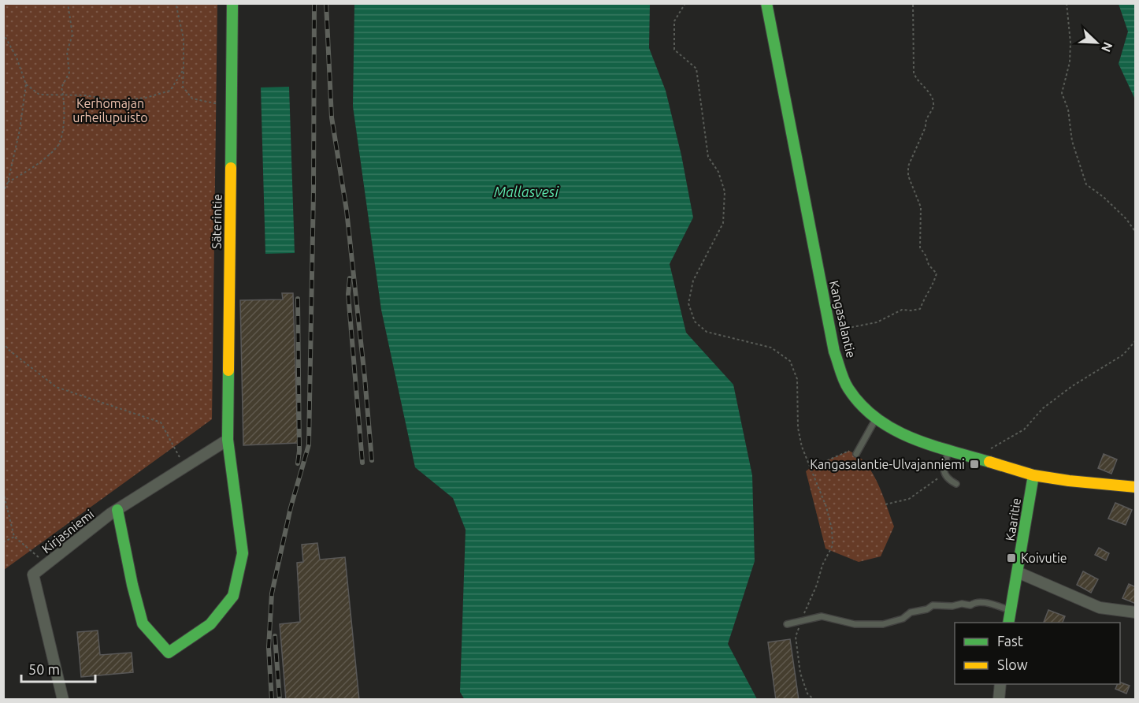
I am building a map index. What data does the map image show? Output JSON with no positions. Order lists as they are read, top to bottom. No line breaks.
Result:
{"streets":{"street":["Säterintie","Kangasalantie","Kaaritie","Kirjasniemi"]},"crossings":[["Säterintie","Kirjasniemi"],["Kangasalantie","Kaaritie"]],"water":["Mallasvesi"],"parks":["Kerhomajan urheilupuisto"],"places":{"transit":["Kangasalantie-Ulvajanniemi","Koivutie"]},"legend":["Fast","Slow"],"scale_bar":"50 m","north":"bottom right"}
